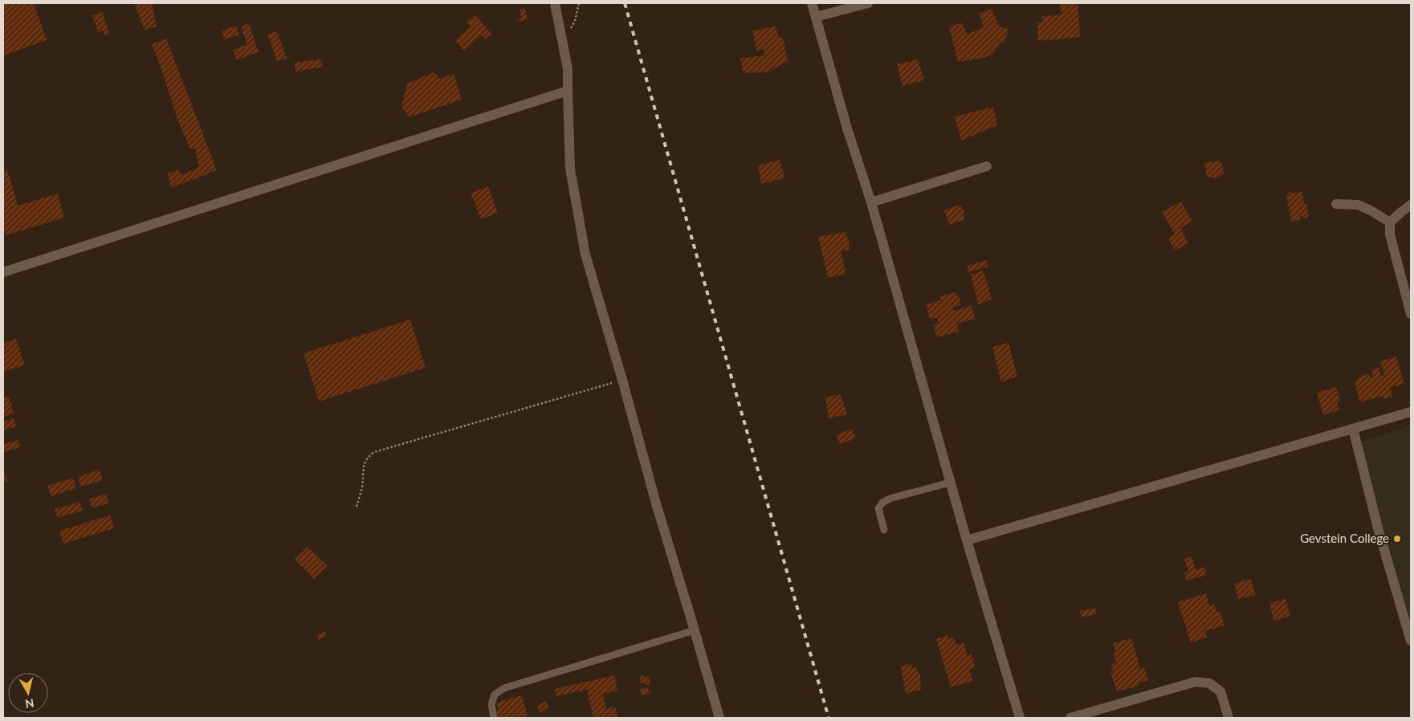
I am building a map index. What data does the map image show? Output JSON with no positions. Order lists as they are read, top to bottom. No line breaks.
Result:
{"places":["Gevstein College"],"north":"bottom"}
